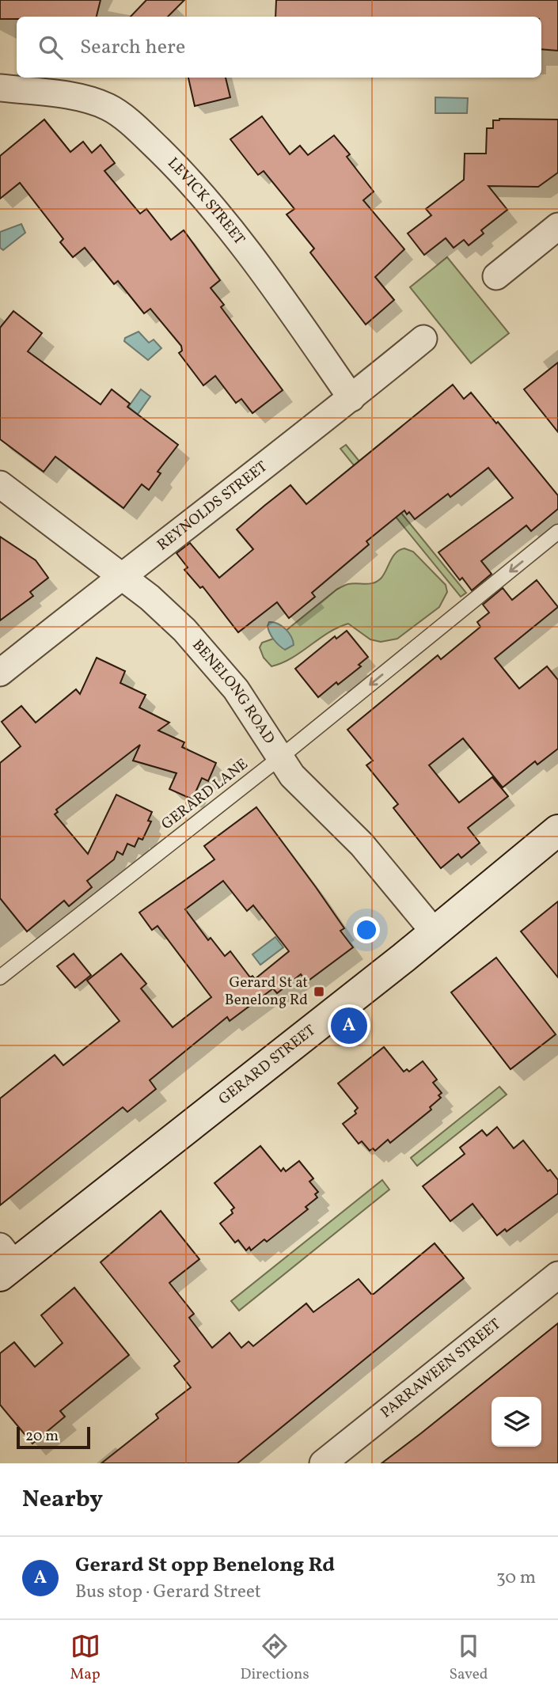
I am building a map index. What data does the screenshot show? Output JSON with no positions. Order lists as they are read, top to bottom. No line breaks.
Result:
{"streets":{"main road":["GERARD STREET"],"street":["LEVICK STREET","REYNOLDS STREET","BENELONG ROAD","PARRAWEEN STREET"],"lane":["GERARD LANE"]},"crossings":[["LEVICK STREET","REYNOLDS STREET"],["REYNOLDS STREET","BENELONG ROAD"],["BENELONG ROAD","GERARD LANE"],["BENELONG ROAD","GERARD STREET"]],"one_way":["GERARD LANE"],"places":{"transit":["Gerard St at Benelong Rd"]},"scale_bar":"20 m","page":{"search":"Search here","pins":"A","scale":"20 m","heading":"Nearby","list":[{"mark":"A","name":"Gerard St opp Benelong Rd","note":"Bus stop · Gerard Street","value":"30 m"}],"nav":["Map","Directions","Saved"]}}
